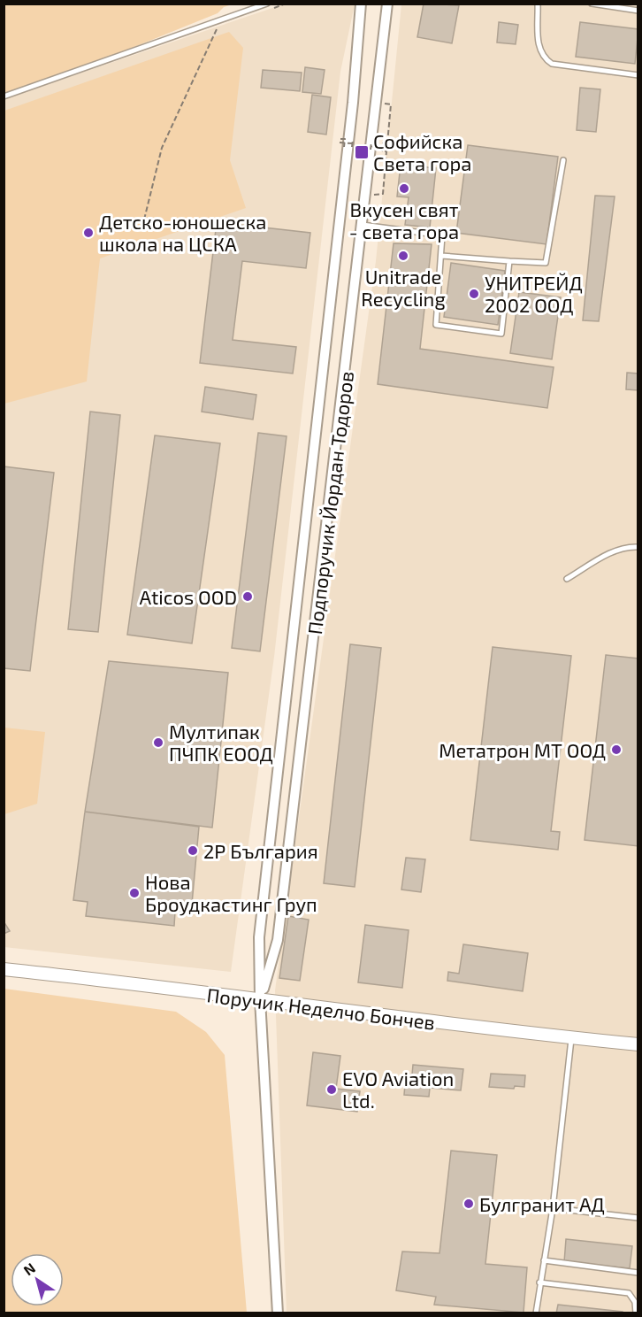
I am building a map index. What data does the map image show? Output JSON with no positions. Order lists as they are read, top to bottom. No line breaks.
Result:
{"streets":{"street":["Подпоручик Йордан Тодоров","Поручик Неделчо Бончев"]},"crossings":[["Подпоручик Йордан Тодоров","Поручик Неделчо Бончев"]],"places":{"transit":["Софийска Света гора"],"other":["Вкусен свят - света гора","Детско-юношеска школа на ЦСКА","Unitrade Recycling","УНИТРЕЙД 2002 ООД","Aticos OOD","Мултипак ПЧПК ЕООД","Метатрон МТ ООД","2Р България","Нова Броудкастинг Груп","EVO Aviation Ltd.","Булгранит АД"]},"north":"top left"}
